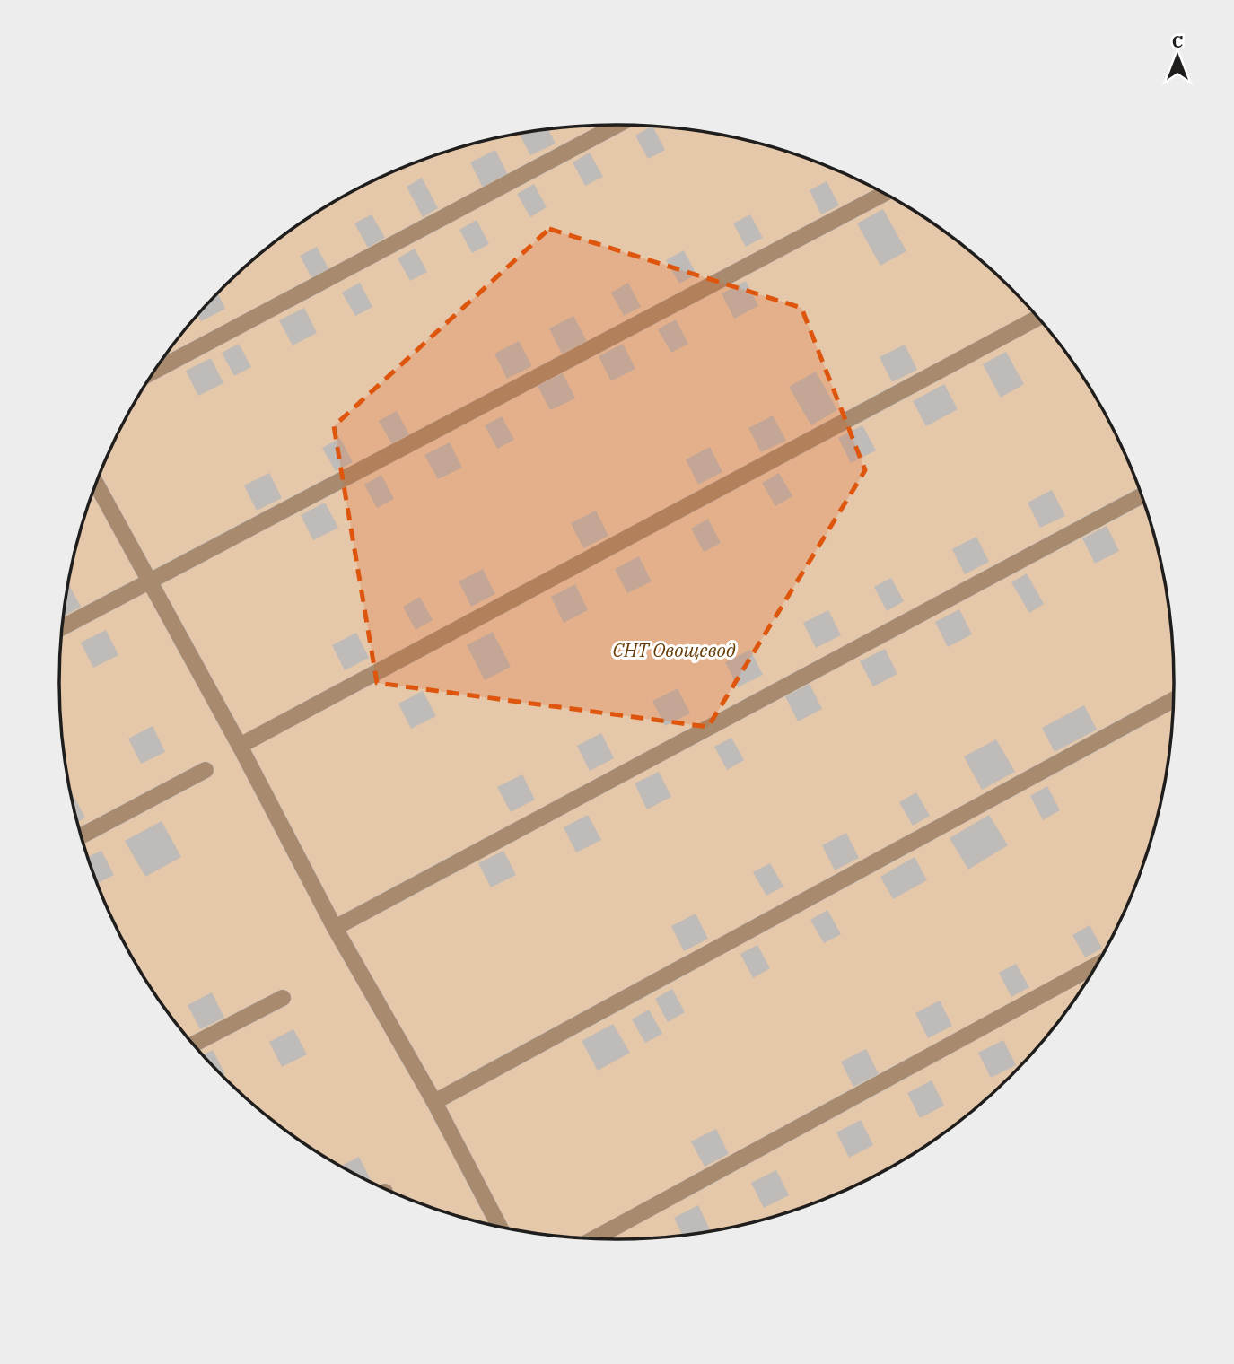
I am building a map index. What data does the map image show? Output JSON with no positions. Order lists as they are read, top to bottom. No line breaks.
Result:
{"parks":["СНТ Овощевод"],"north":"top"}
